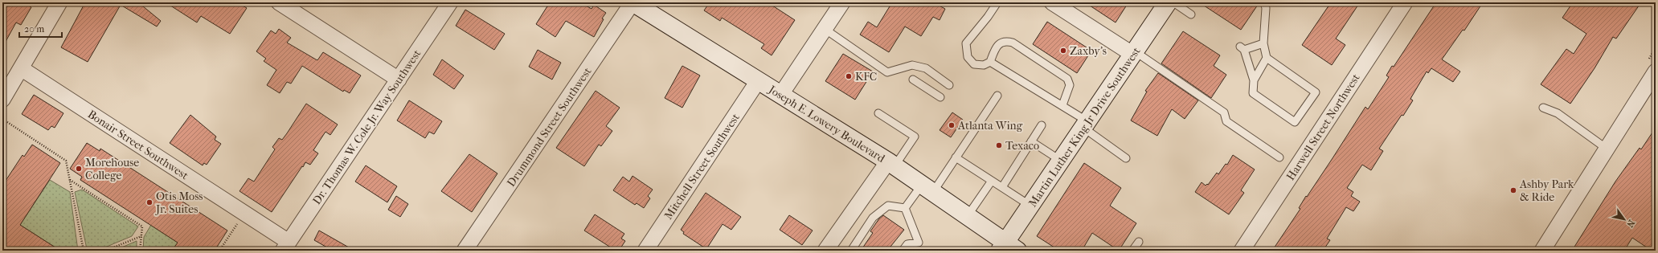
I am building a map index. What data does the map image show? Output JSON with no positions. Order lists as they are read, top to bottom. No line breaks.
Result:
{"streets":{"main road":["Joseph E. Lowery Boulevard","Martin Luther King Jr Drive Southwest"],"street":["Dr. Thomas W. Cole Jr. Way Southwest","Drummond Street Southwest","Harwell Street Northwest","Bonair Street Southwest","Mitchell Street Southwest"]},"crossings":[["Joseph E. Lowery Boulevard","Drummond Street Southwest"],["Joseph E. Lowery Boulevard","Martin Luther King Jr Drive Southwest"],["Joseph E. Lowery Boulevard","Mitchell Street Southwest"],["Dr. Thomas W. Cole Jr. Way Southwest","Bonair Street Southwest"]],"places":["Zaxby's","KFC","Atlanta Wing","Texaco","Morehouse College","Ashby Park & Ride","Otis Moss Jr. Suites"],"scale_bar":"20 m","north":"bottom right"}
